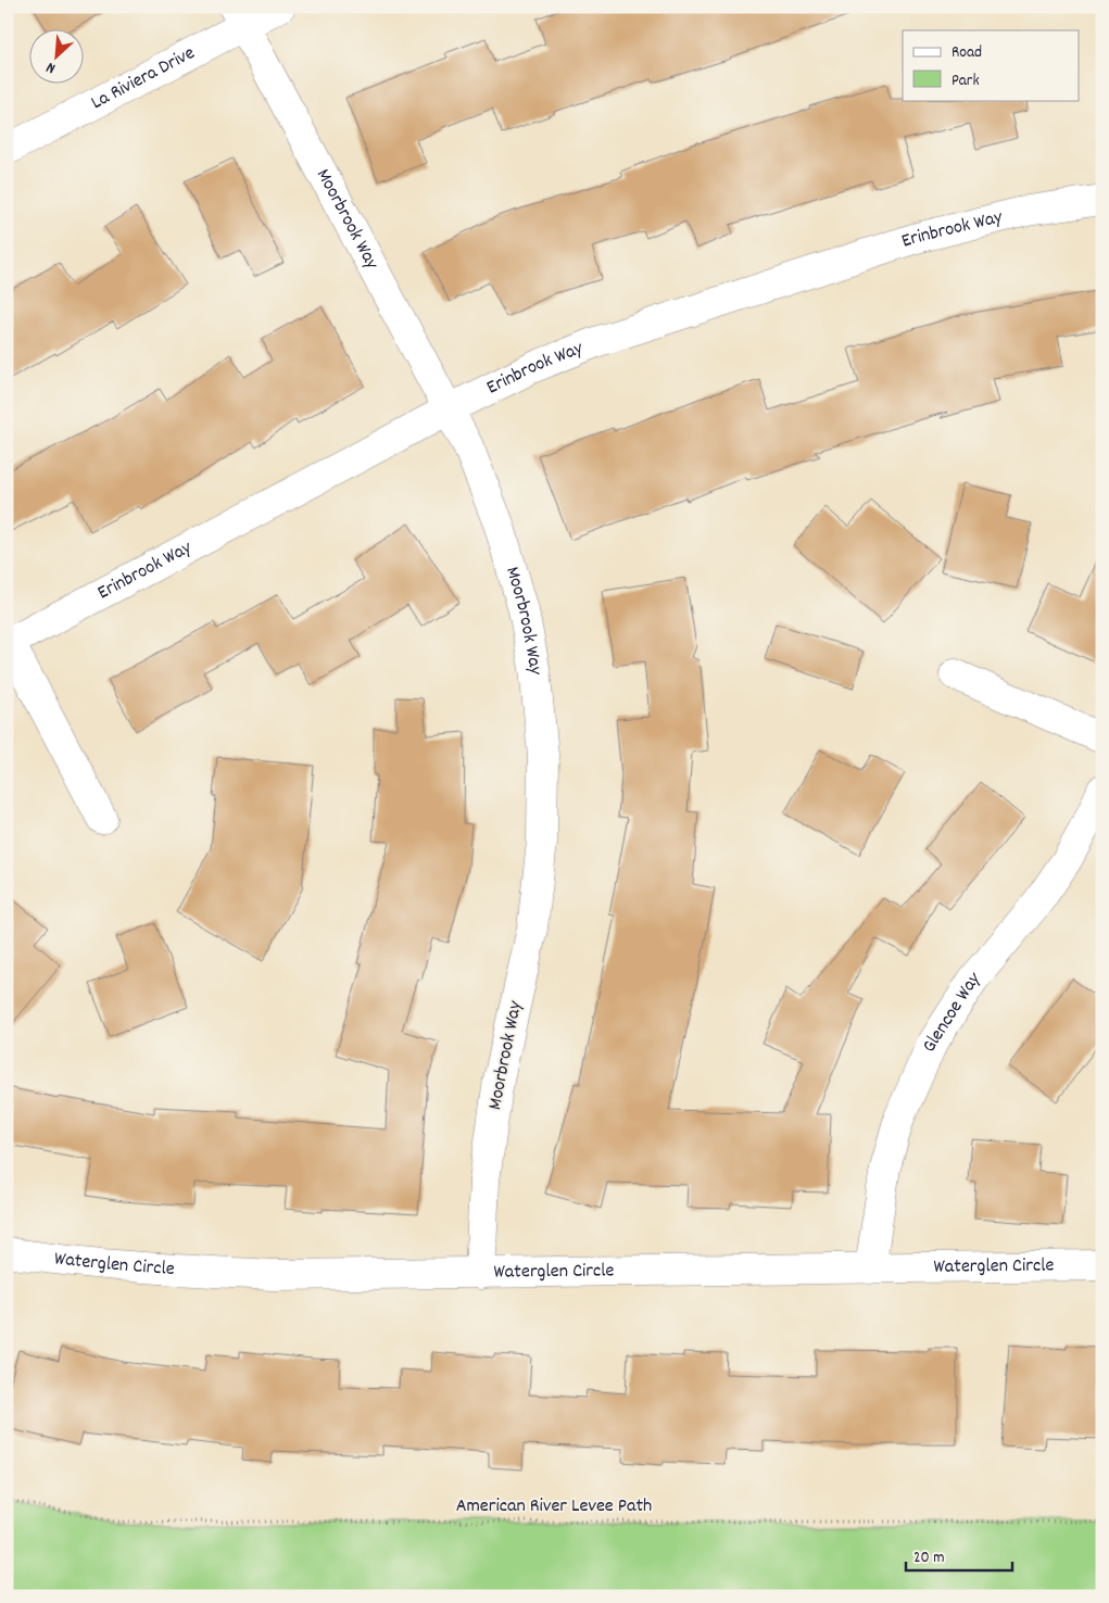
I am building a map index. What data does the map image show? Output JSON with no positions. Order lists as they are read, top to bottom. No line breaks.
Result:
{"streets":{"street":["La Riviera Drive","Moorbrook Way","Erinbrook Way","Glencoe Way","Waterglen Circle"],"path":["American River Levee Path"]},"crossings":[["La Riviera Drive","Moorbrook Way"],["Moorbrook Way","Erinbrook Way"],["Moorbrook Way","Waterglen Circle"],["Glencoe Way","Waterglen Circle"]],"legend":["Road","Park"],"scale_bar":"20 m","north":"bottom left"}
